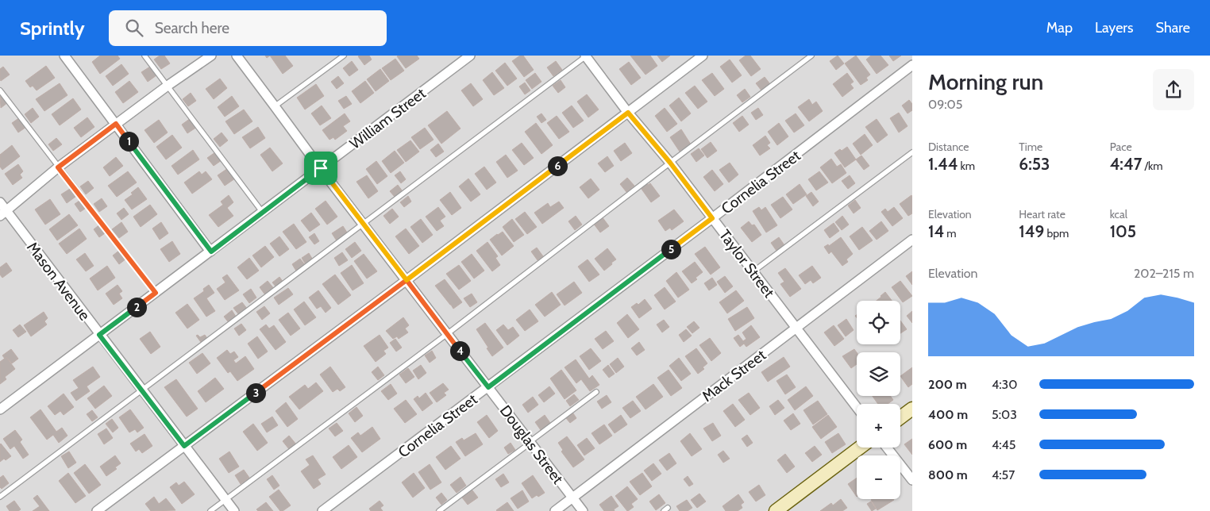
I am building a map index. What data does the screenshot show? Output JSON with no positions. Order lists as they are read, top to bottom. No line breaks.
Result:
{"streets":{"street":["William Street","Cornelia Street","Taylor Street","Mason Avenue","Mack Street","Douglas Street"]},"crossings":[["William Street","Mason Avenue"],["William Street","Douglas Street"],["Cornelia Street","Taylor Street"],["Cornelia Street","Douglas Street"],["Taylor Street","Mack Street"],["Mack Street","Douglas Street"]],"page":{"header":"Sprintly","search":"Search here","nav":["Map","Layers","Share"],"heading":["Morning run","09:05"],"stats":[["Distance","1.44 km"],["Time","6:53"],["Pace","4:47 /km"],["Elevation","14 m"],["Heart rate","149 bpm"],["kcal","105"]],"pins":["1","6","5","2","4","3"],"chart":["Elevation","202–215 m"],"map_buttons":["+","−"],"list":[{"name":"200 m","note":"4:30"},{"name":"400 m","note":"5:03"},{"name":"600 m","note":"4:45"},{"name":"800 m","note":"4:57"}]}}
